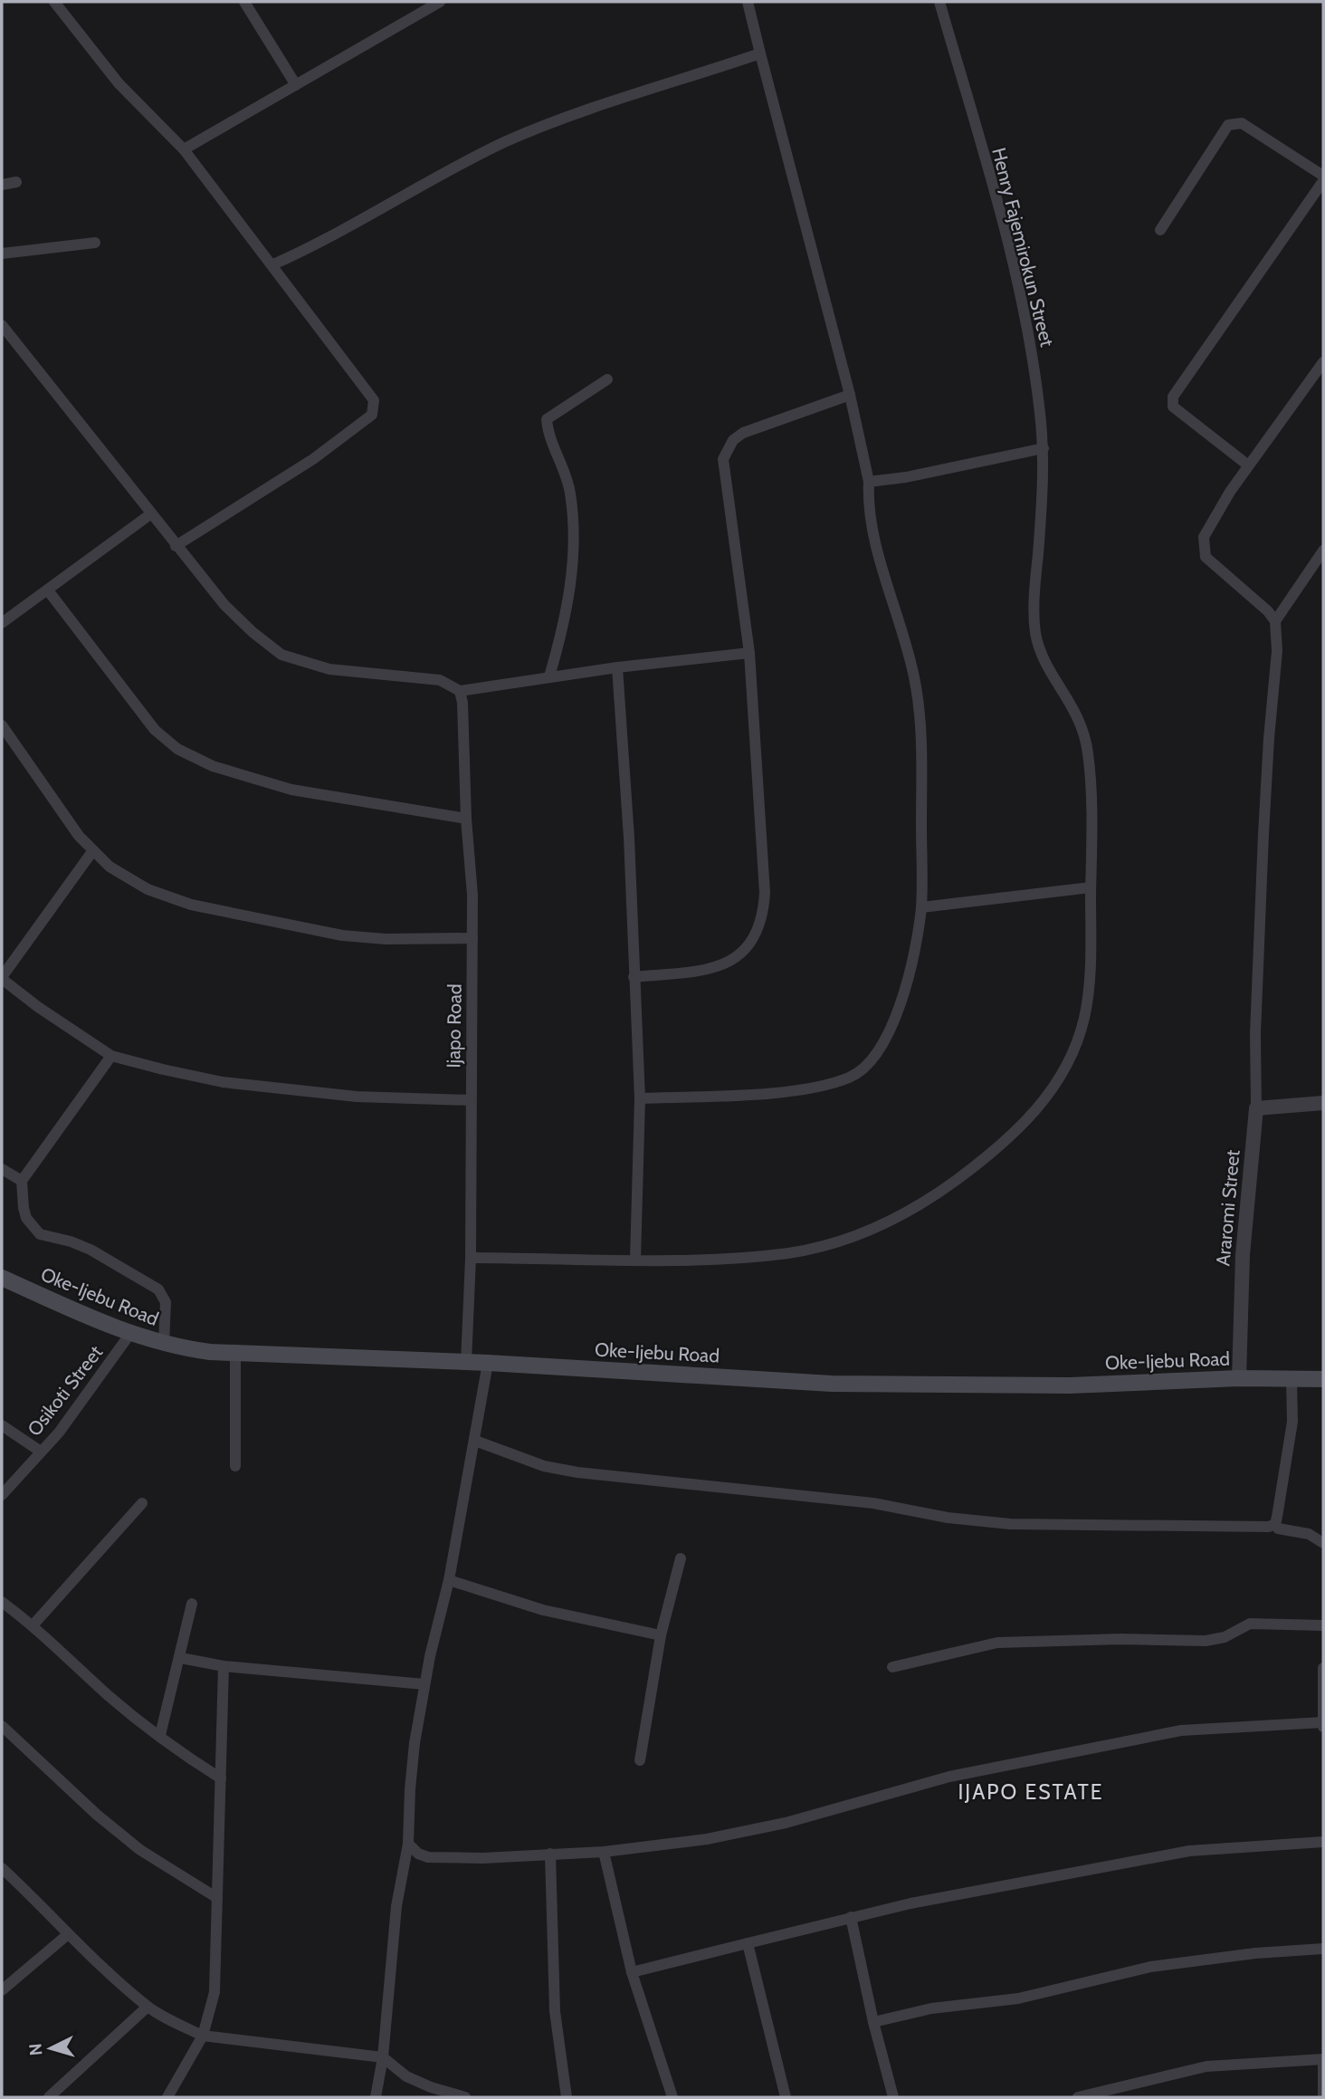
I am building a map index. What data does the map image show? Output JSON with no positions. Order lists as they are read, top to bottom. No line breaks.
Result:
{"streets":{"main road":["Oke-Ijebu Road"],"street":["Henry Fajemirokun Street","Ijapo Road","Araromi Street","Osikoti Street"]},"crossings":[["Henry Fajemirokun Street","Ijapo Road"],["Ijapo Road","Oke-Ijebu Road"],["Araromi Street","Oke-Ijebu Road"],["Oke-Ijebu Road","Osikoti Street"]],"districts":["IJAPO ESTATE"],"north":"left"}
